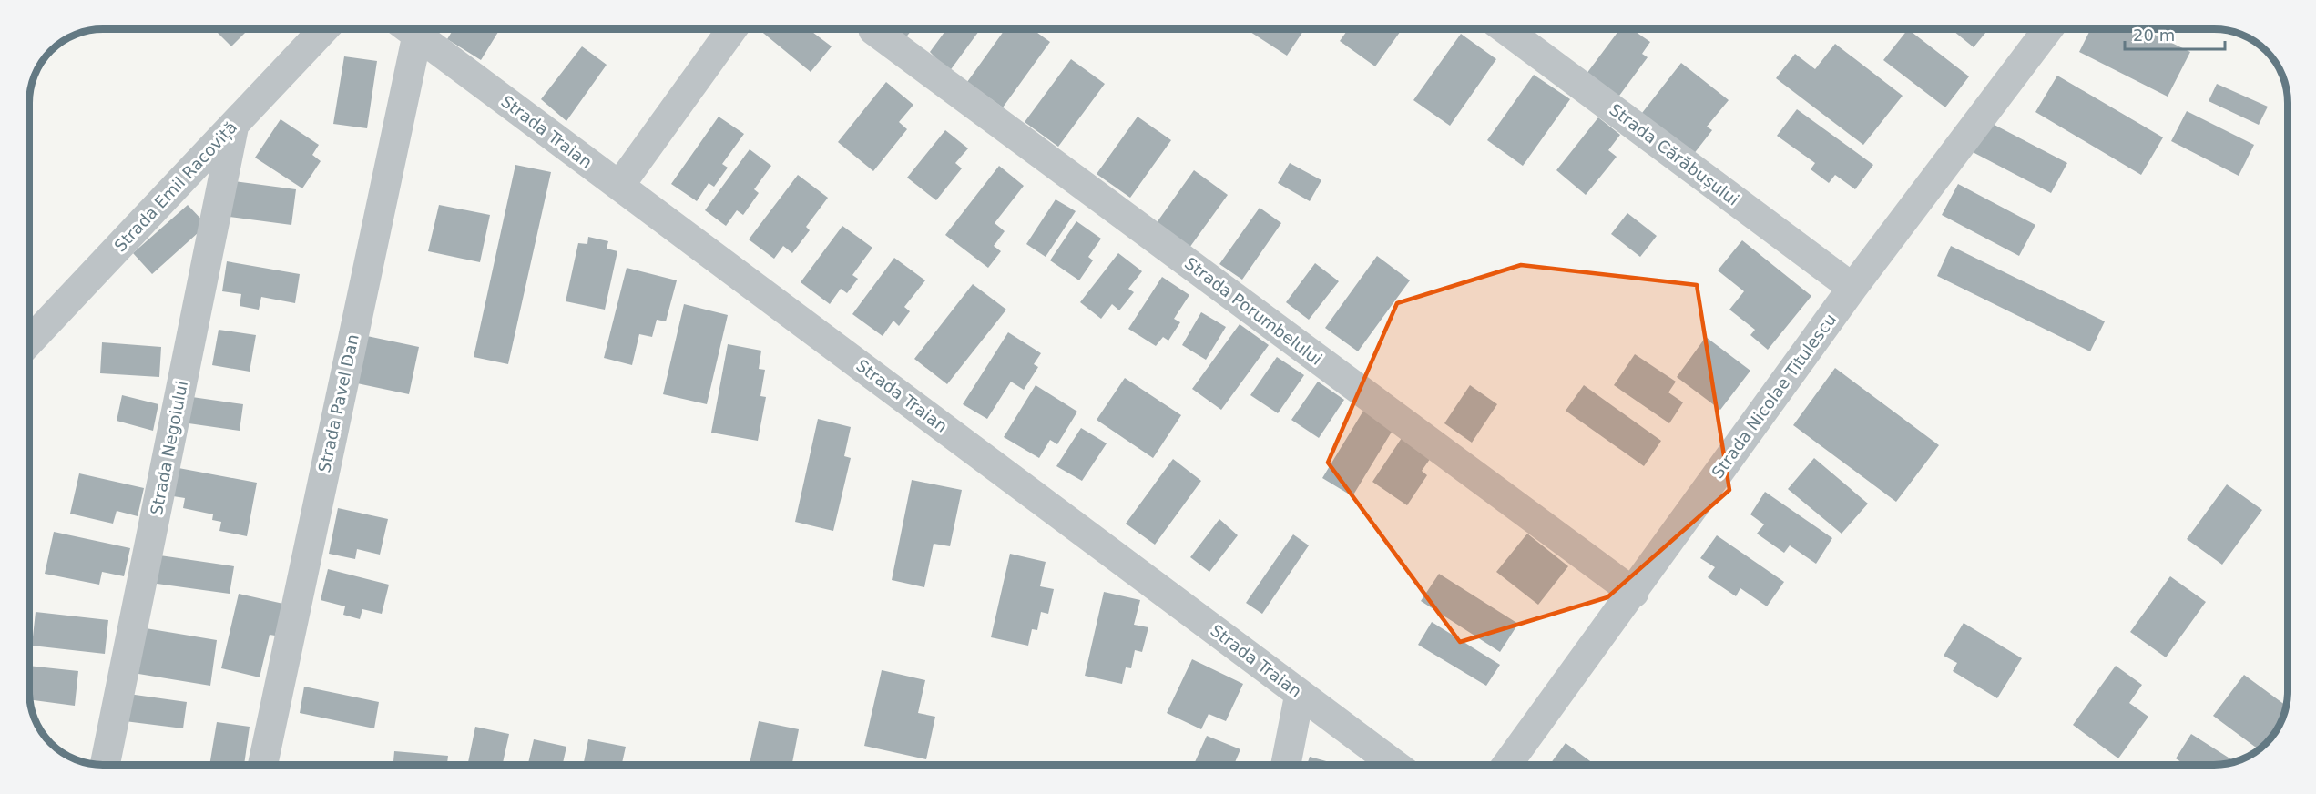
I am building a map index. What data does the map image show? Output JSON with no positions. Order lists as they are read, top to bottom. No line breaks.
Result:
{"streets":{"street":["Strada Traian","Strada Cărăbușului","Strada Emil Racoviță","Strada Porumbelului","Strada Nicolae Titulescu","Strada Pavel Dan","Strada Negoiului"]},"crossings":[["Strada Cărăbușului","Strada Nicolae Titulescu"],["Strada Emil Racoviță","Strada Negoiului"],["Strada Porumbelului","Strada Nicolae Titulescu"]],"scale_bar":"20 m"}
